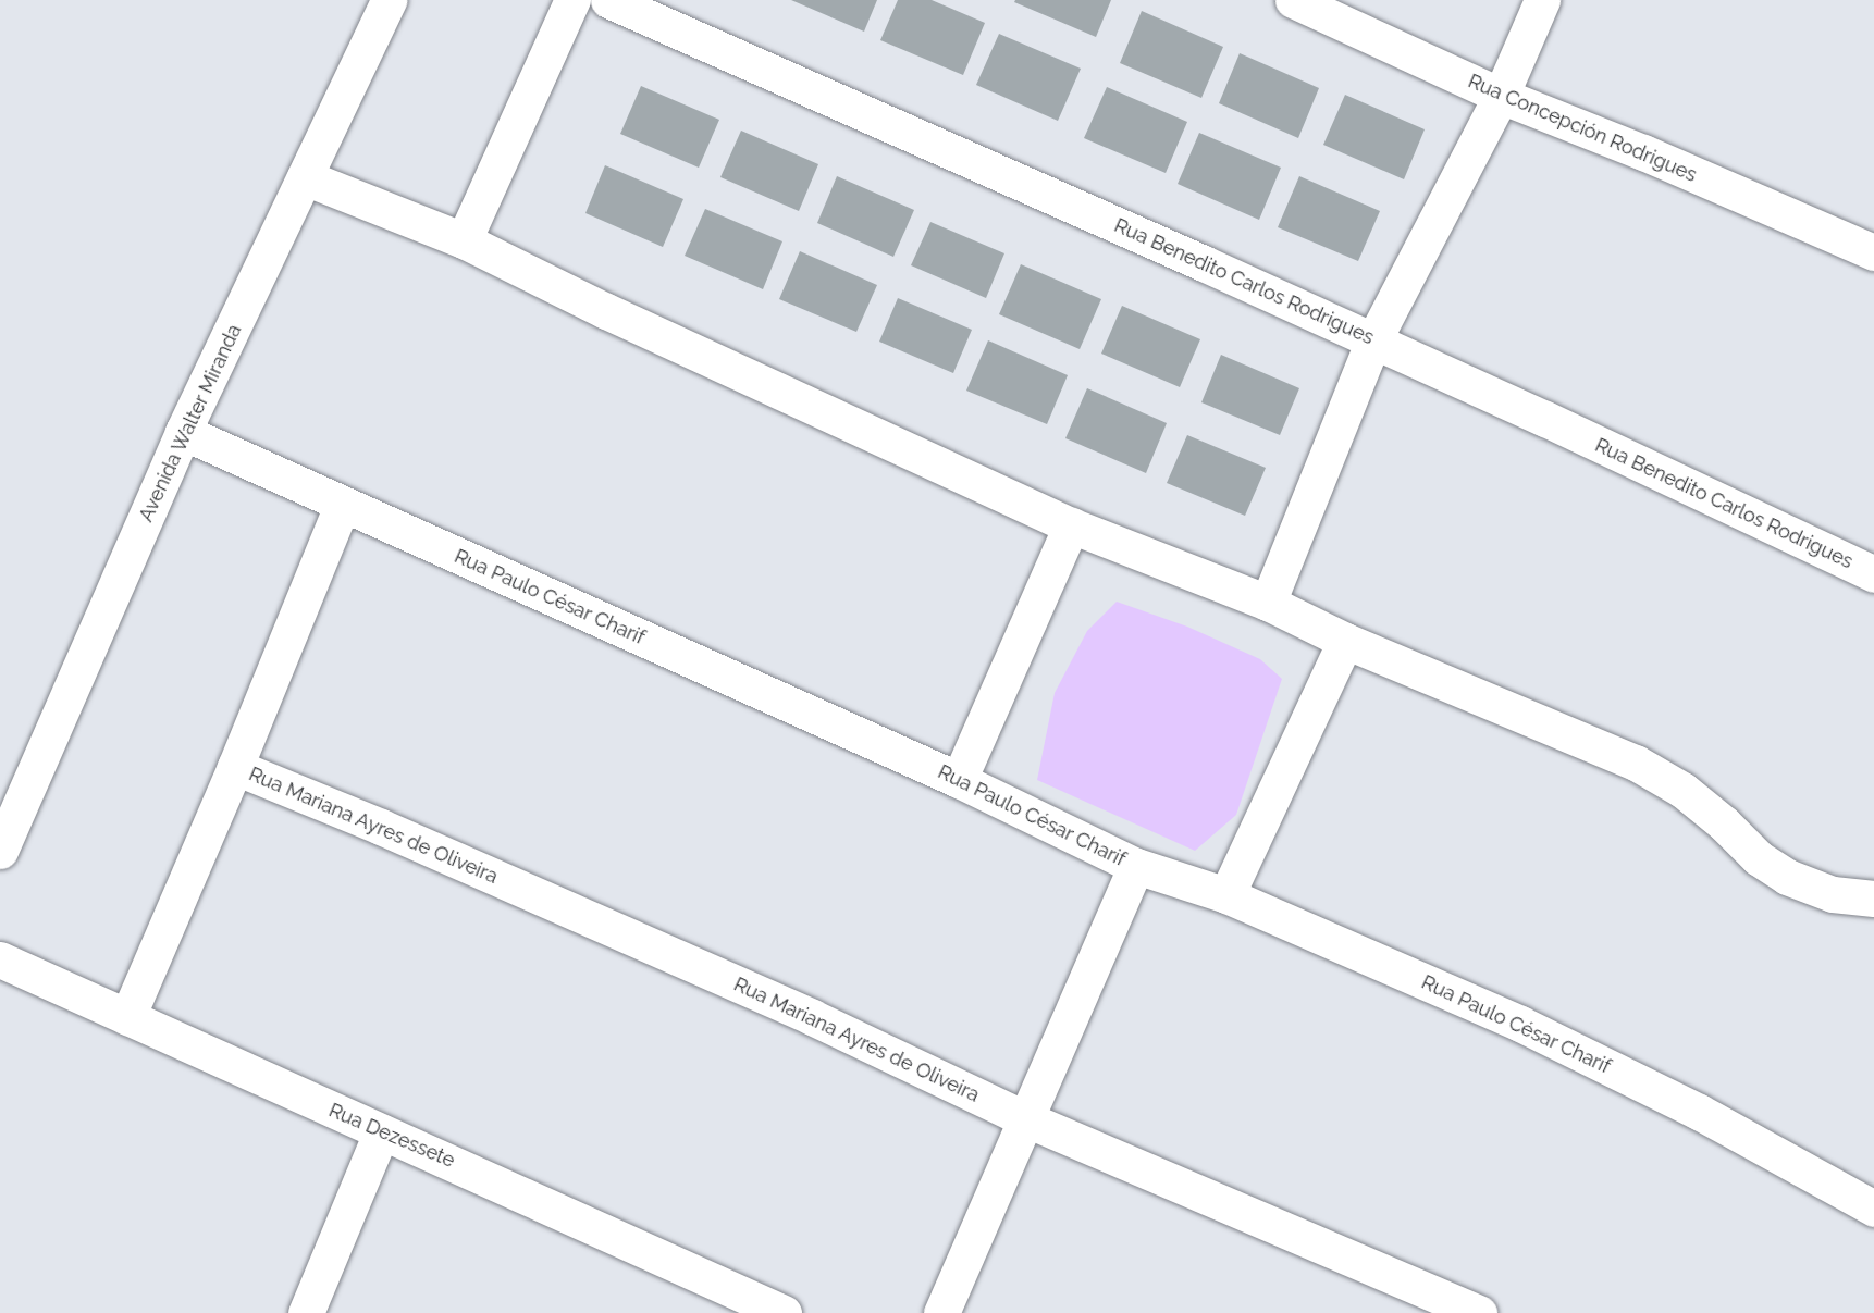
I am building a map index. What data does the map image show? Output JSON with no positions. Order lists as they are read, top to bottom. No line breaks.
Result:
{"streets":{"street":["Rua Concepción Rodrigues","Rua Benedito Carlos Rodrigues","Avenida Walter Miranda","Rua Paulo César Charif","Rua Mariana Ayres de Oliveira","Rua Dezessete"]},"crossings":[["Avenida Walter Miranda","Rua Paulo César Charif"]]}
